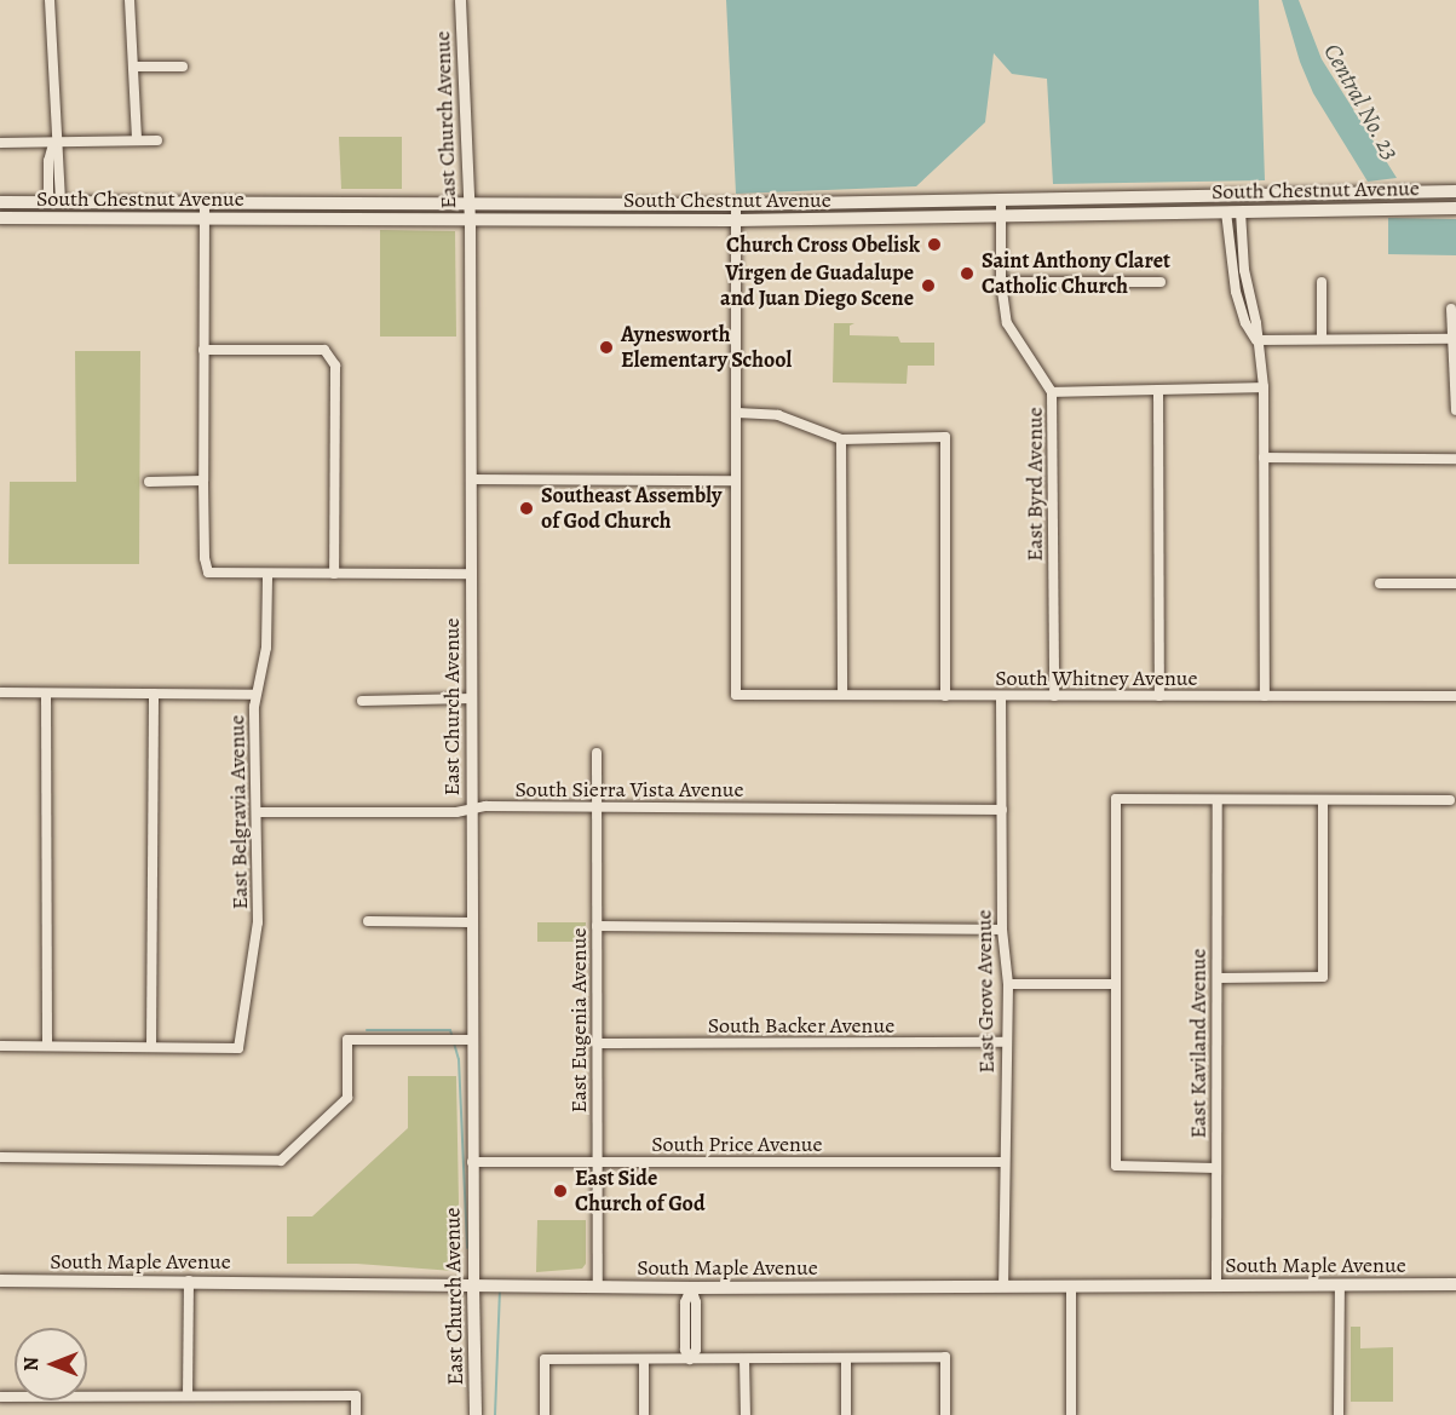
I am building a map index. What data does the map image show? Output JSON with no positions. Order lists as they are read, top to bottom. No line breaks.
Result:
{"streets":{"main road":["East Church Avenue","South Chestnut Avenue","South Maple Avenue"],"street":["East Byrd Avenue","South Whitney Avenue","South Sierra Vista Avenue","East Belgravia Avenue","East Grove Avenue","East Eugenia Avenue","South Backer Avenue","East Kaviland Avenue","South Price Avenue"]},"crossings":[["East Church Avenue","South Chestnut Avenue"],["East Church Avenue","South Sierra Vista Avenue"],["East Church Avenue","South Price Avenue"],["East Church Avenue","South Maple Avenue"],["South Chestnut Avenue","East Byrd Avenue"],["East Byrd Avenue","South Whitney Avenue"],["South Whitney Avenue","East Grove Avenue"],["South Sierra Vista Avenue","East Belgravia Avenue"],["South Sierra Vista Avenue","East Grove Avenue"],["South Sierra Vista Avenue","East Eugenia Avenue"],["East Grove Avenue","South Backer Avenue"],["East Grove Avenue","South Price Avenue"],["East Grove Avenue","South Maple Avenue"],["East Eugenia Avenue","South Backer Avenue"],["East Eugenia Avenue","South Price Avenue"],["East Eugenia Avenue","South Maple Avenue"],["East Kaviland Avenue","South Maple Avenue"]],"water":["Central No. 23"],"places":["Church Cross Obelisk","Saint Anthony Claret Catholic Church","Virgen de Guadalupe and Juan Diego Scene","Aynesworth Elementary School","Southeast Assembly of God Church","East Side Church of God"],"north":"left"}
